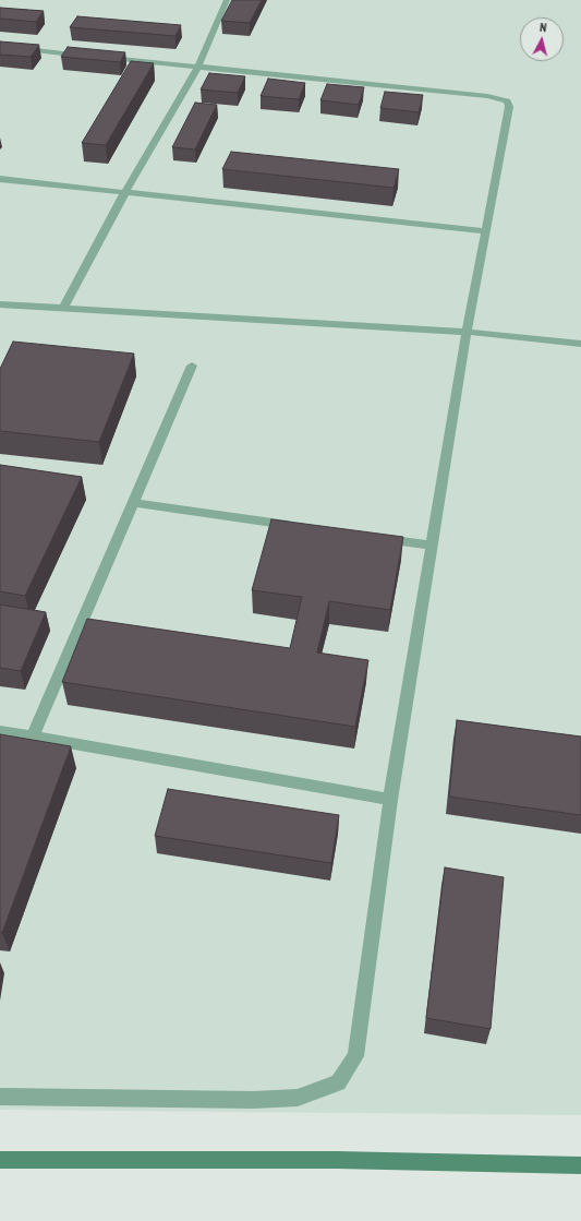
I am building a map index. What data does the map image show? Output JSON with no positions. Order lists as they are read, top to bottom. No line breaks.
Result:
{"north":"top"}
